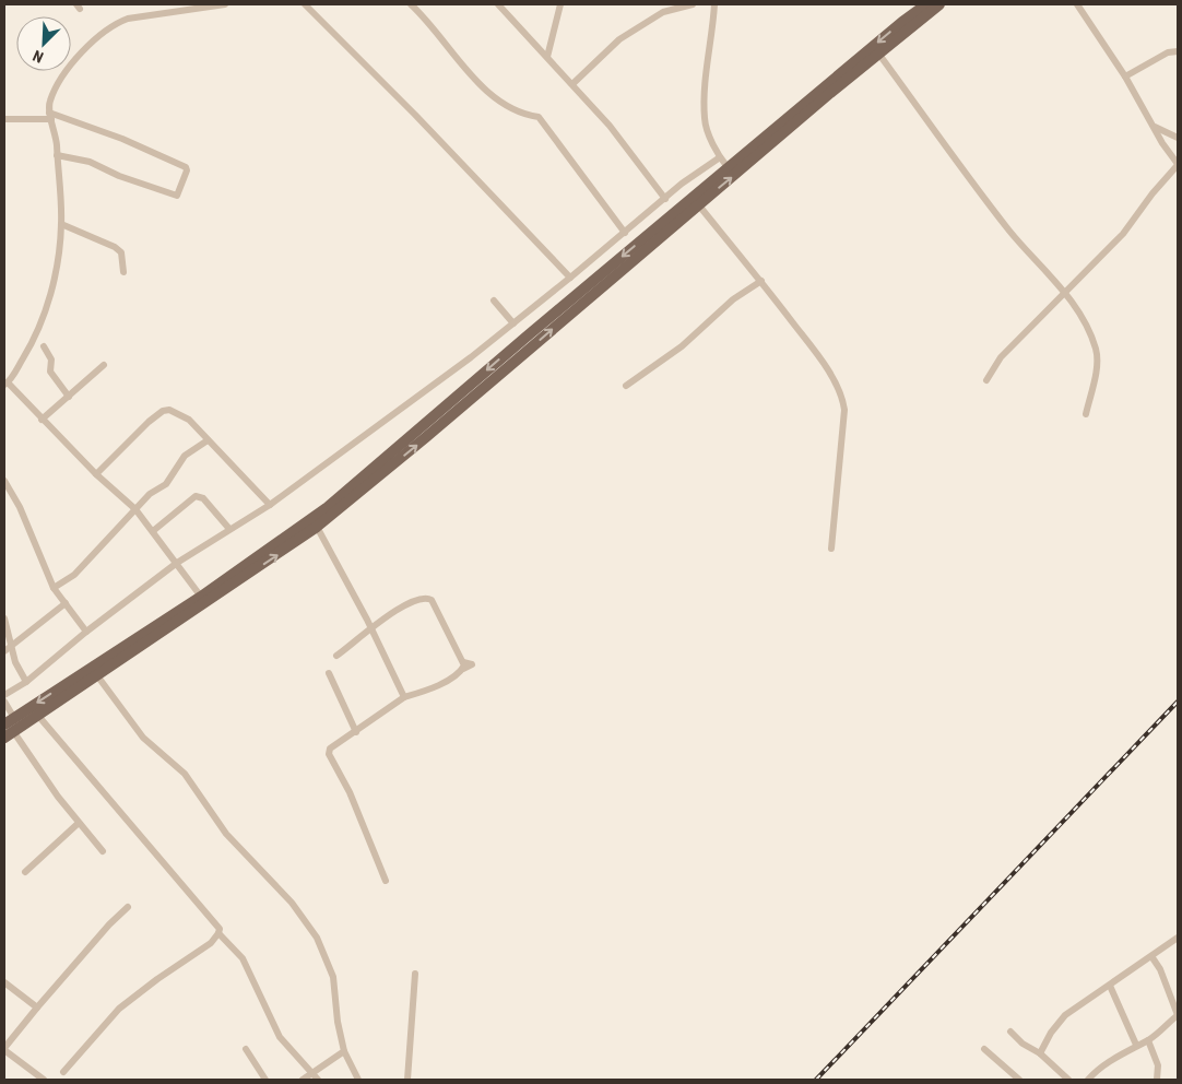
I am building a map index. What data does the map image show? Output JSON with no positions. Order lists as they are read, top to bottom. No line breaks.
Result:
{"north":"bottom left"}
